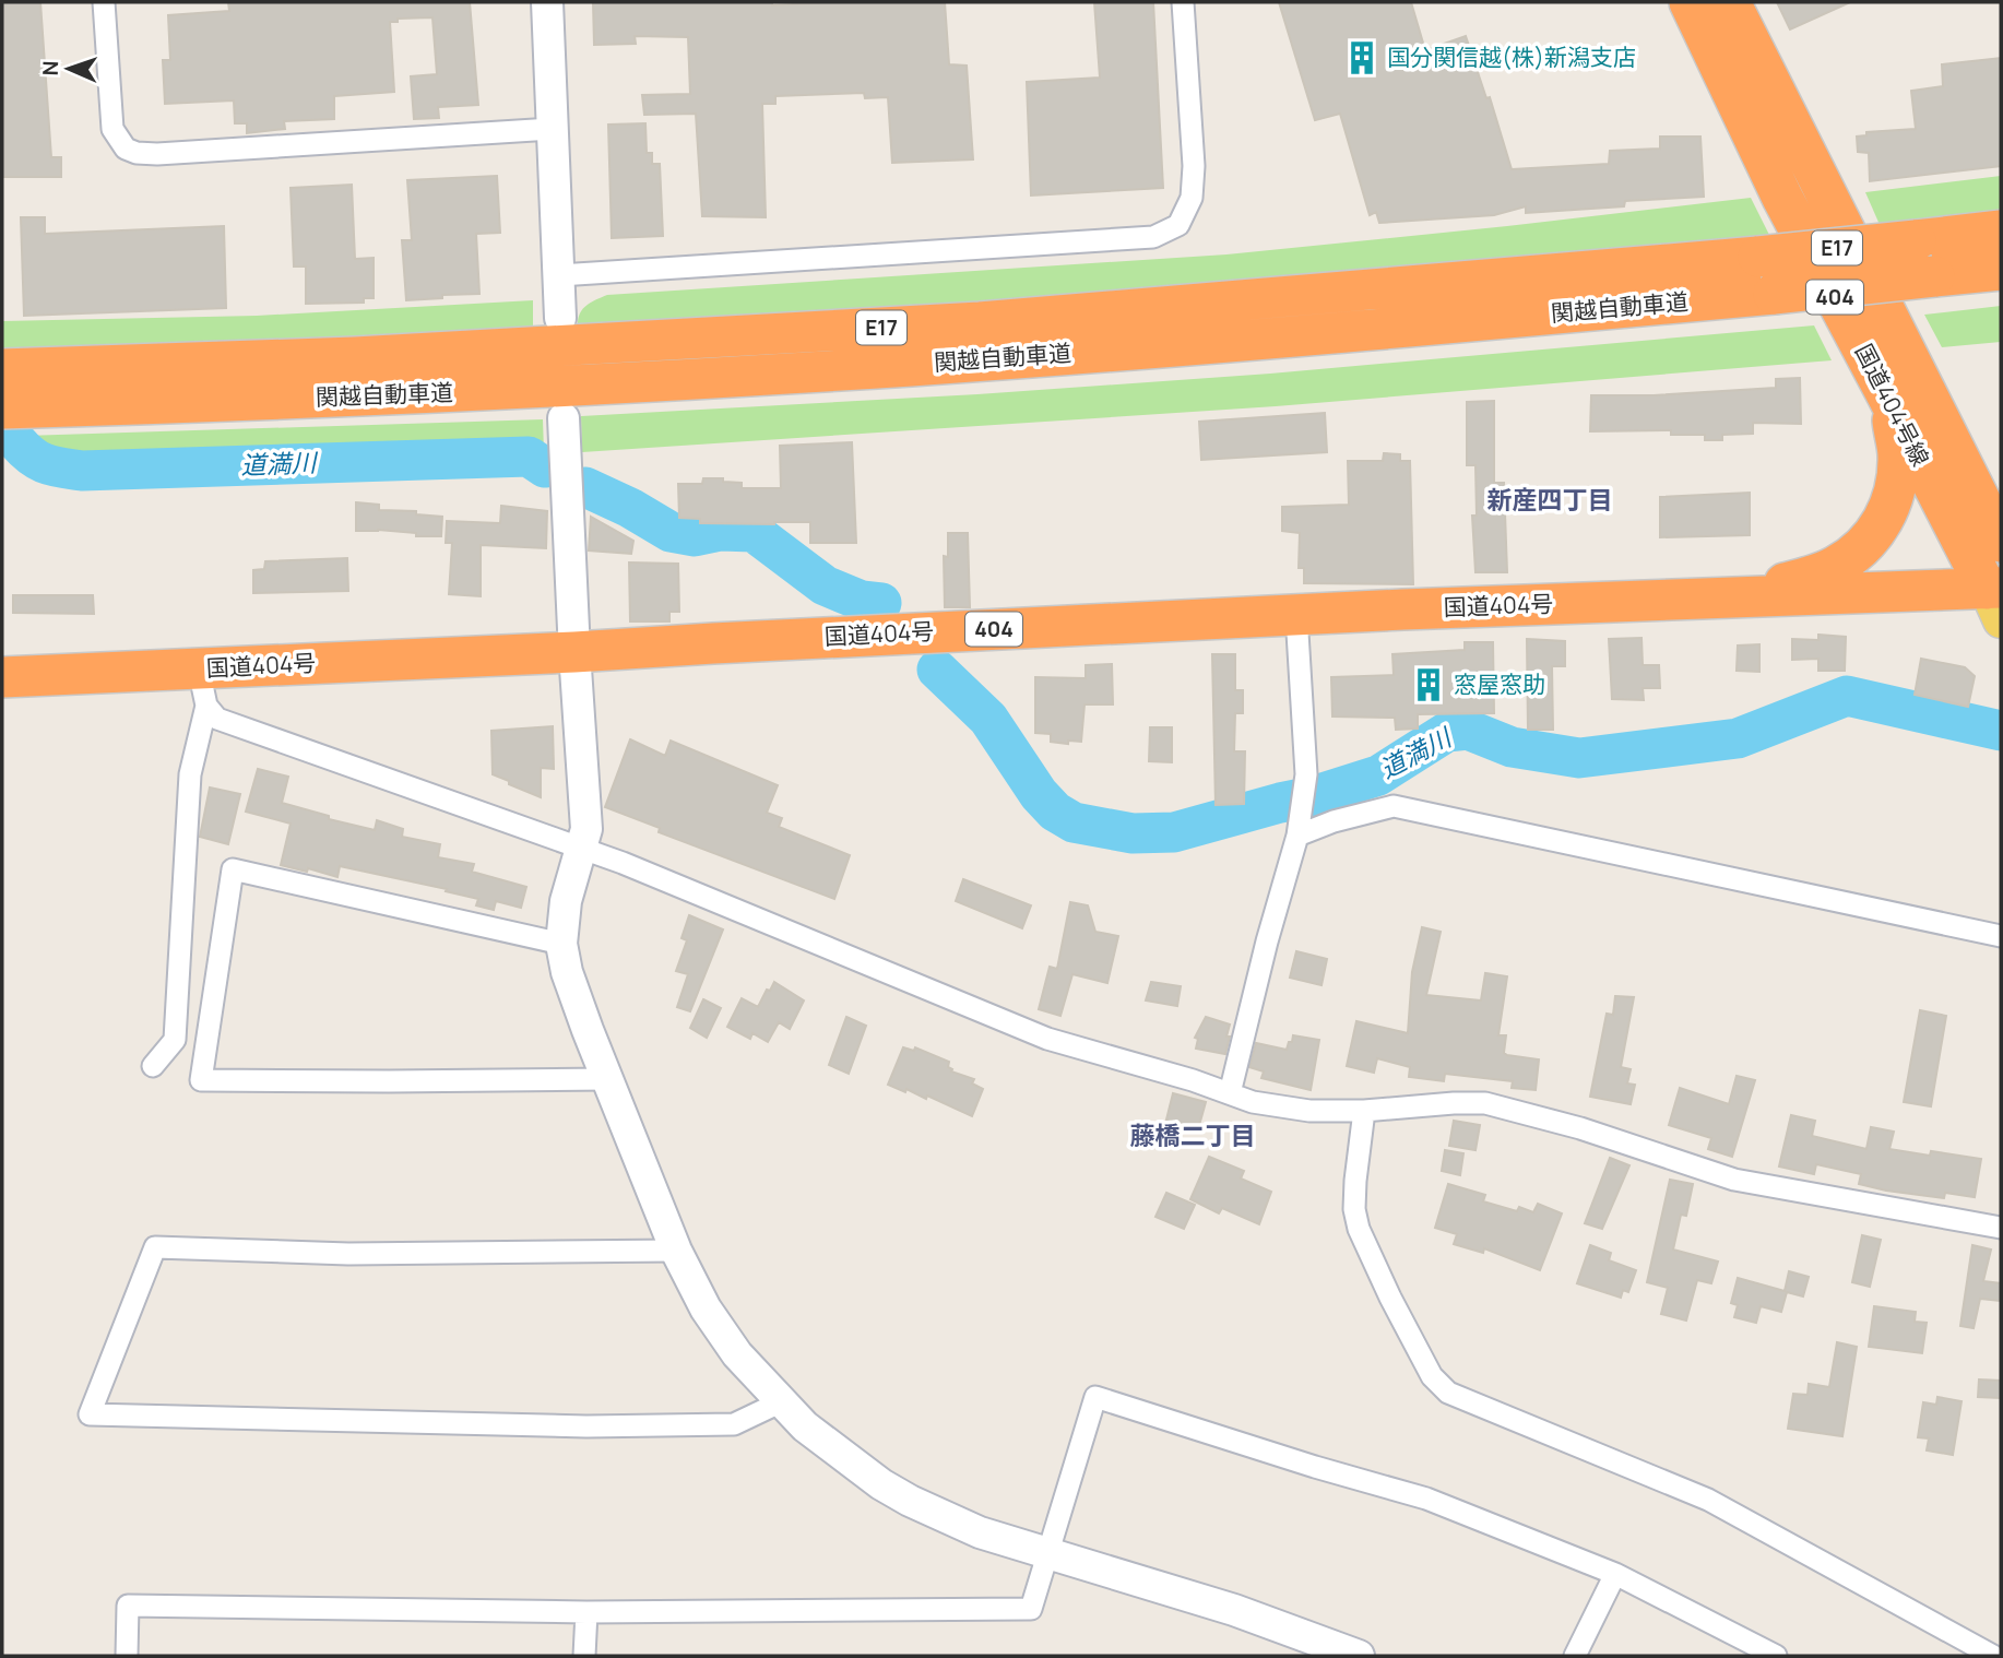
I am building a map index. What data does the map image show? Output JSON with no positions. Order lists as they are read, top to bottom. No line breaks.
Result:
{"streets":{"highway":["E17","404","関越自動車道","国道404号線","国道404号"]},"crossings":[["国道404号線","国道404号"]],"districts":["新産四丁目","藤橋二丁目"],"water":["道満川"],"places":{"building":["国分関信越(株)新潟支店","窓屋窓助"]},"north":"left"}
